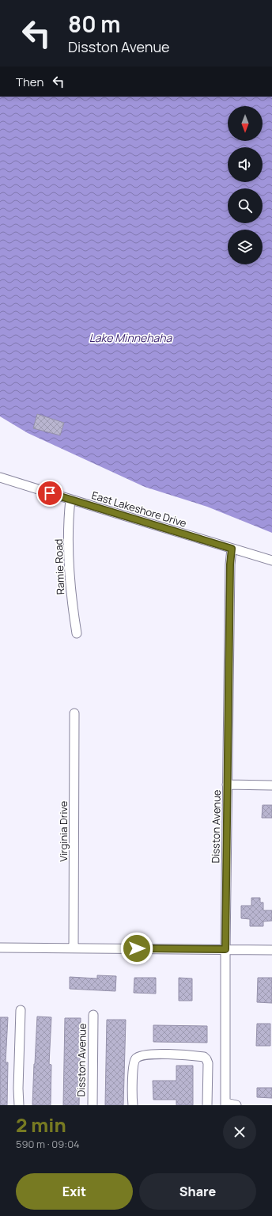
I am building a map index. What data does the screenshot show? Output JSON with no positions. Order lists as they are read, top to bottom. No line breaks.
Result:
{"streets":{"street":["East Lakeshore Drive","Ramie Road","Disston Avenue","Virginia Drive"]},"crossings":[["East Lakeshore Drive","Ramie Road"],["East Lakeshore Drive","Disston Avenue"]],"water":["Lake Minnehaha"],"north":"bottom","page":{"turn":["80 m","Disston Avenue"],"then":"Then","heading":["2 min","590 m · 09:04"],"buttons":["Exit","Share"]}}
